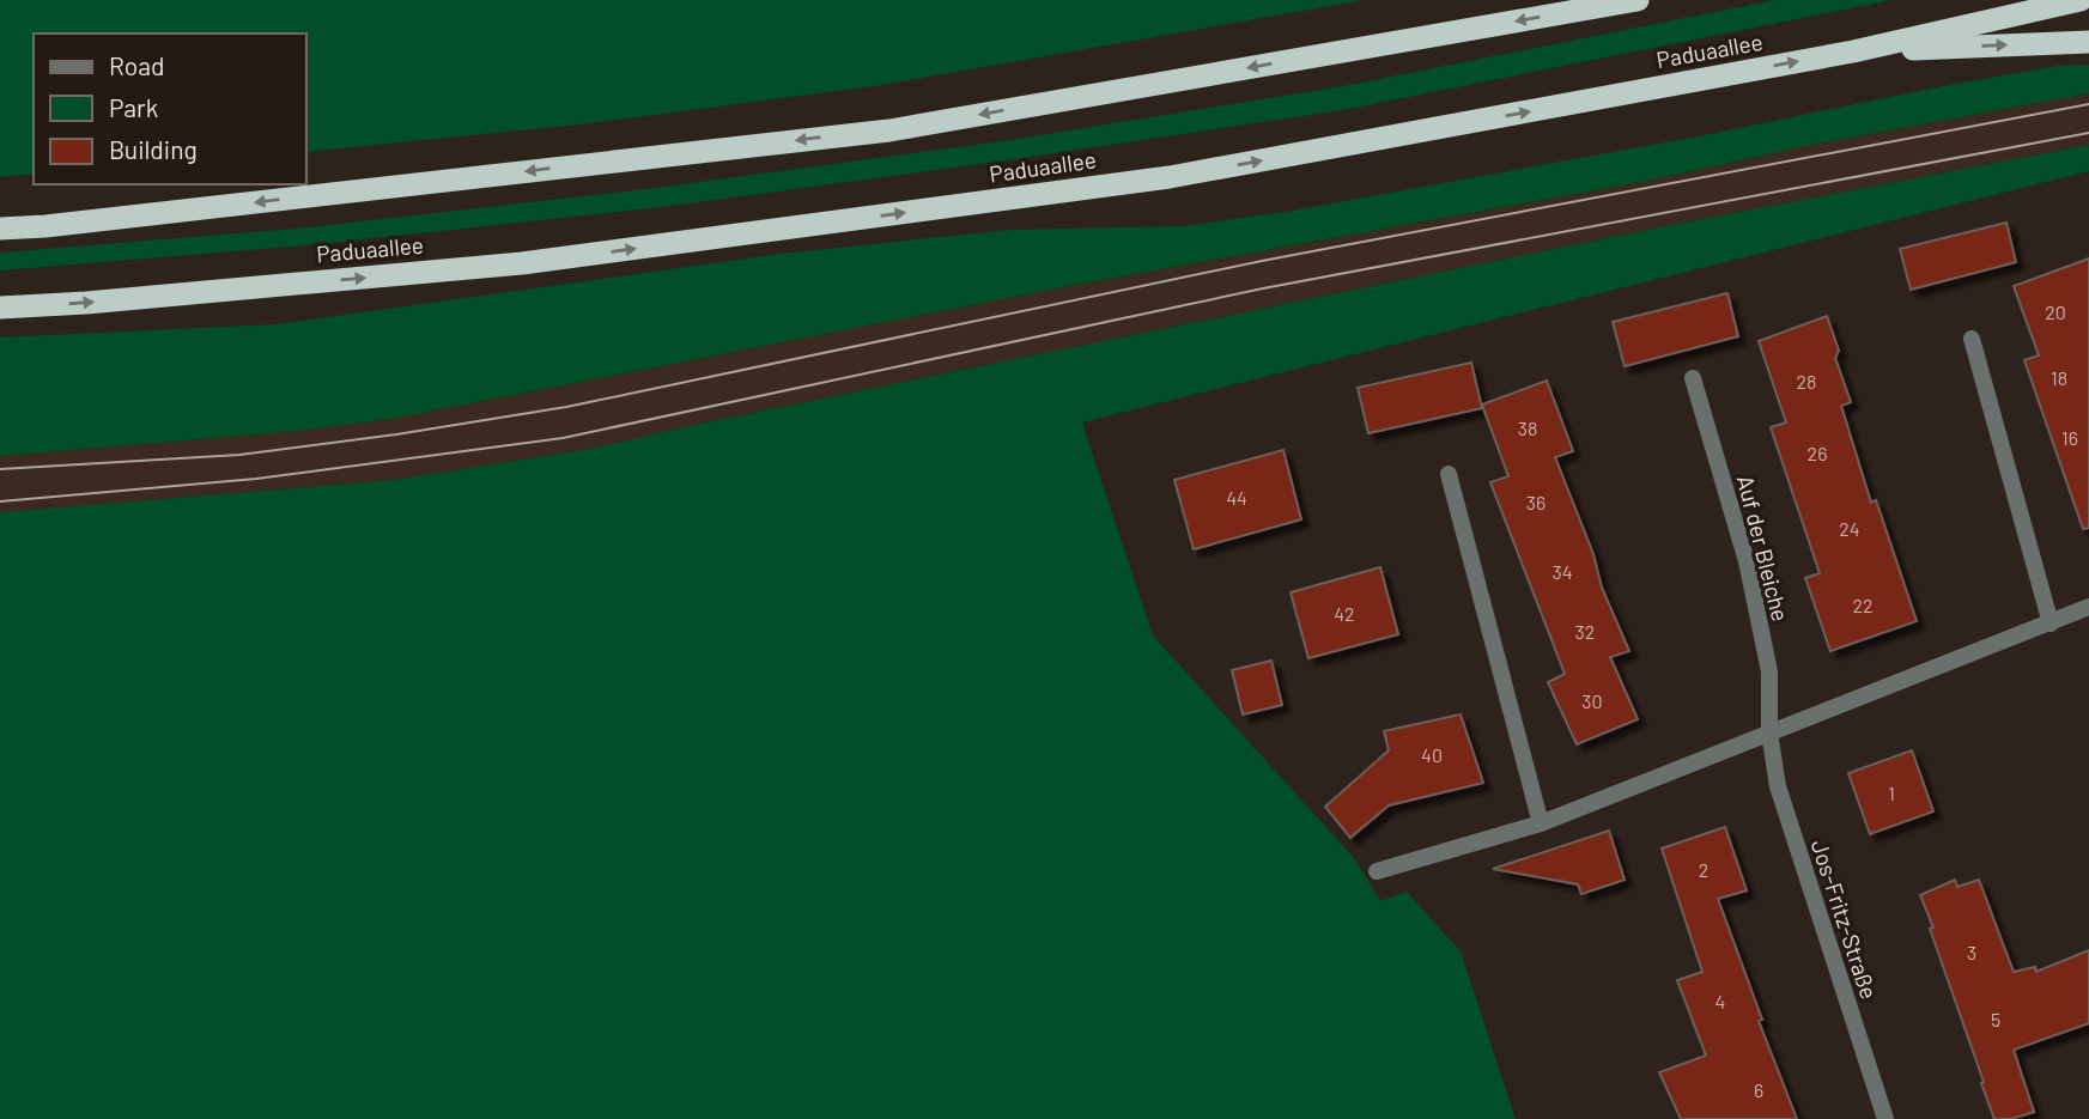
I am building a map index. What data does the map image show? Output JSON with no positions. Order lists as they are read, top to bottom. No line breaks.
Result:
{"streets":{"highway":["Paduaallee"],"street":["Auf der Bleiche","Jos-Fritz-Straße"]},"crossings":[["Auf der Bleiche","Jos-Fritz-Straße"]],"house_numbers":["20","18","28","38","16","26","44","36","24","34","22","42","32","30","40","1","2","3","4","5","6"],"legend":["Road","Park","Building"]}
